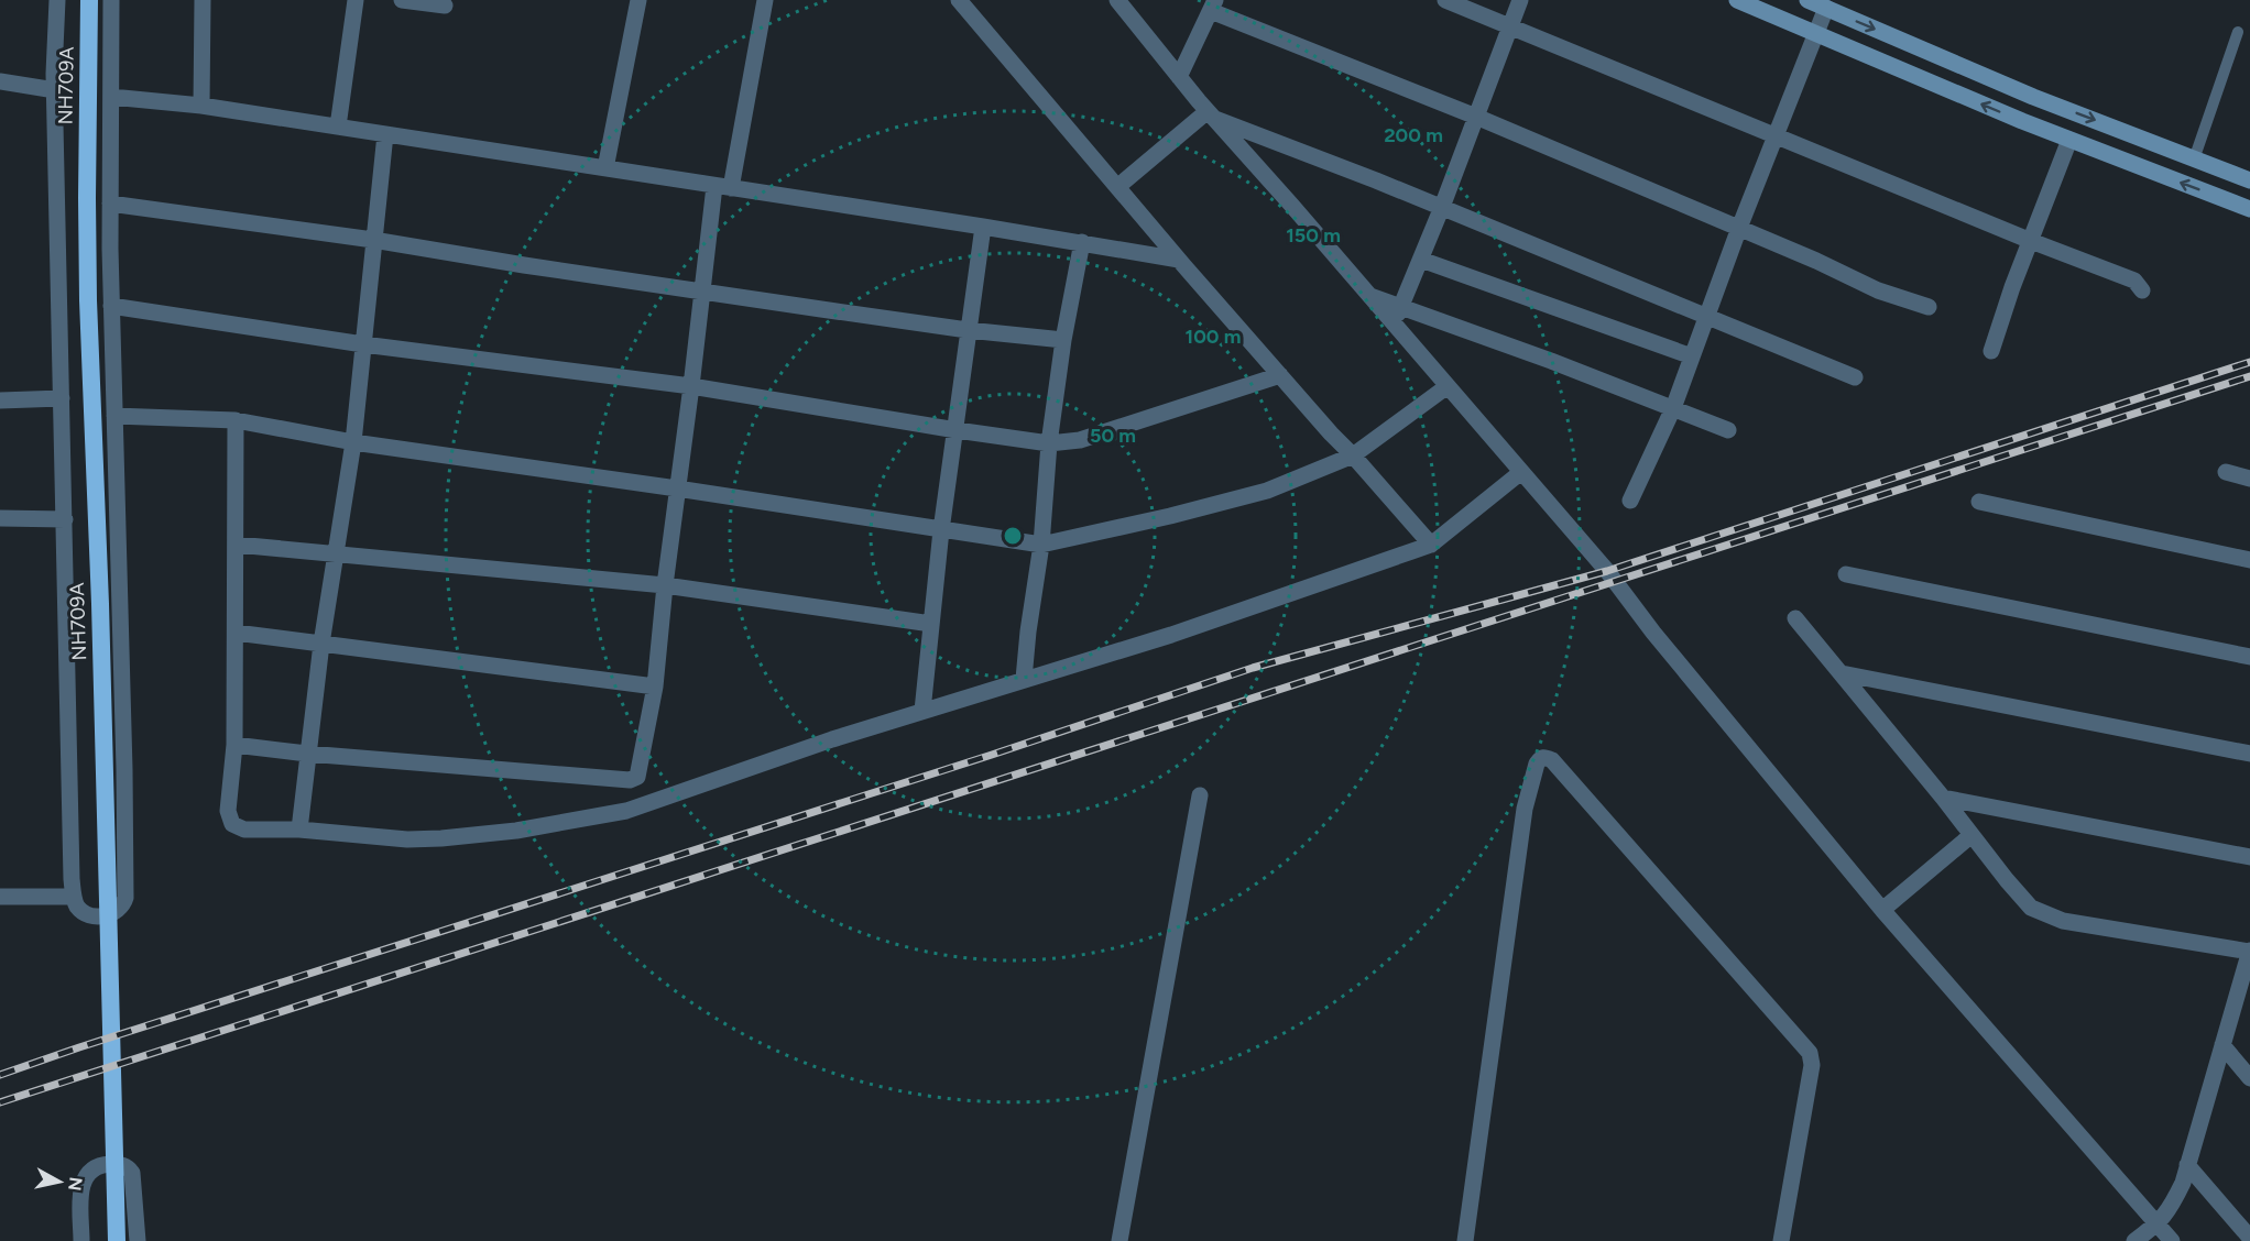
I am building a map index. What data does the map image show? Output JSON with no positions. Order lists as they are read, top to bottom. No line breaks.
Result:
{"streets":{"highway":["NH709A"]},"north":"right","rings":["200 m","150 m","100 m","50 m"]}
